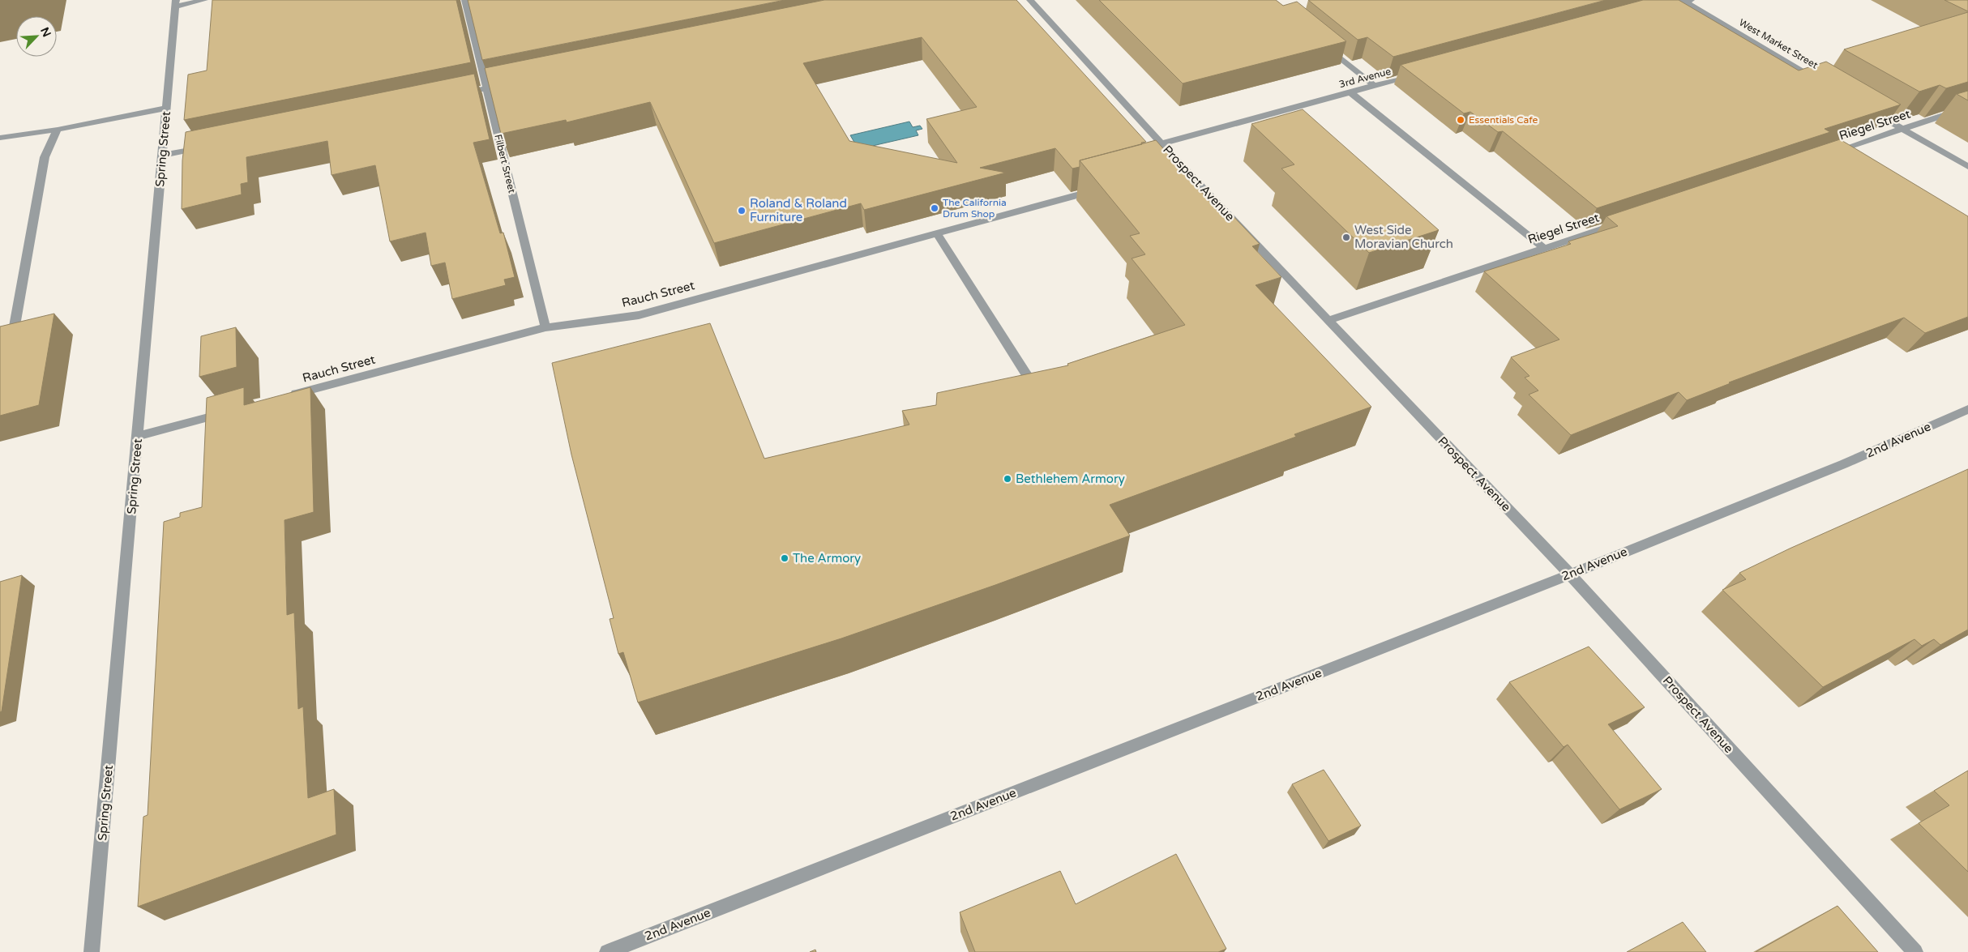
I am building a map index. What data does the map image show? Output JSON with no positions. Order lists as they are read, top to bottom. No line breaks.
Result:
{"streets":{"street":["West Market Street","3rd Avenue","Riegel Street","Spring Street","Filbert Street","Prospect Avenue","Rauch Street","2nd Avenue"]},"crossings":[["3rd Avenue","Prospect Avenue"],["Riegel Street","Prospect Avenue"],["Filbert Street","Rauch Street"],["Prospect Avenue","2nd Avenue"]],"places":["Essentials Cafe","The California Drum Shop","Roland & Roland Furniture","West Side Moravian Church","Bethlehem Armory","The Armory"],"north":"top right"}
